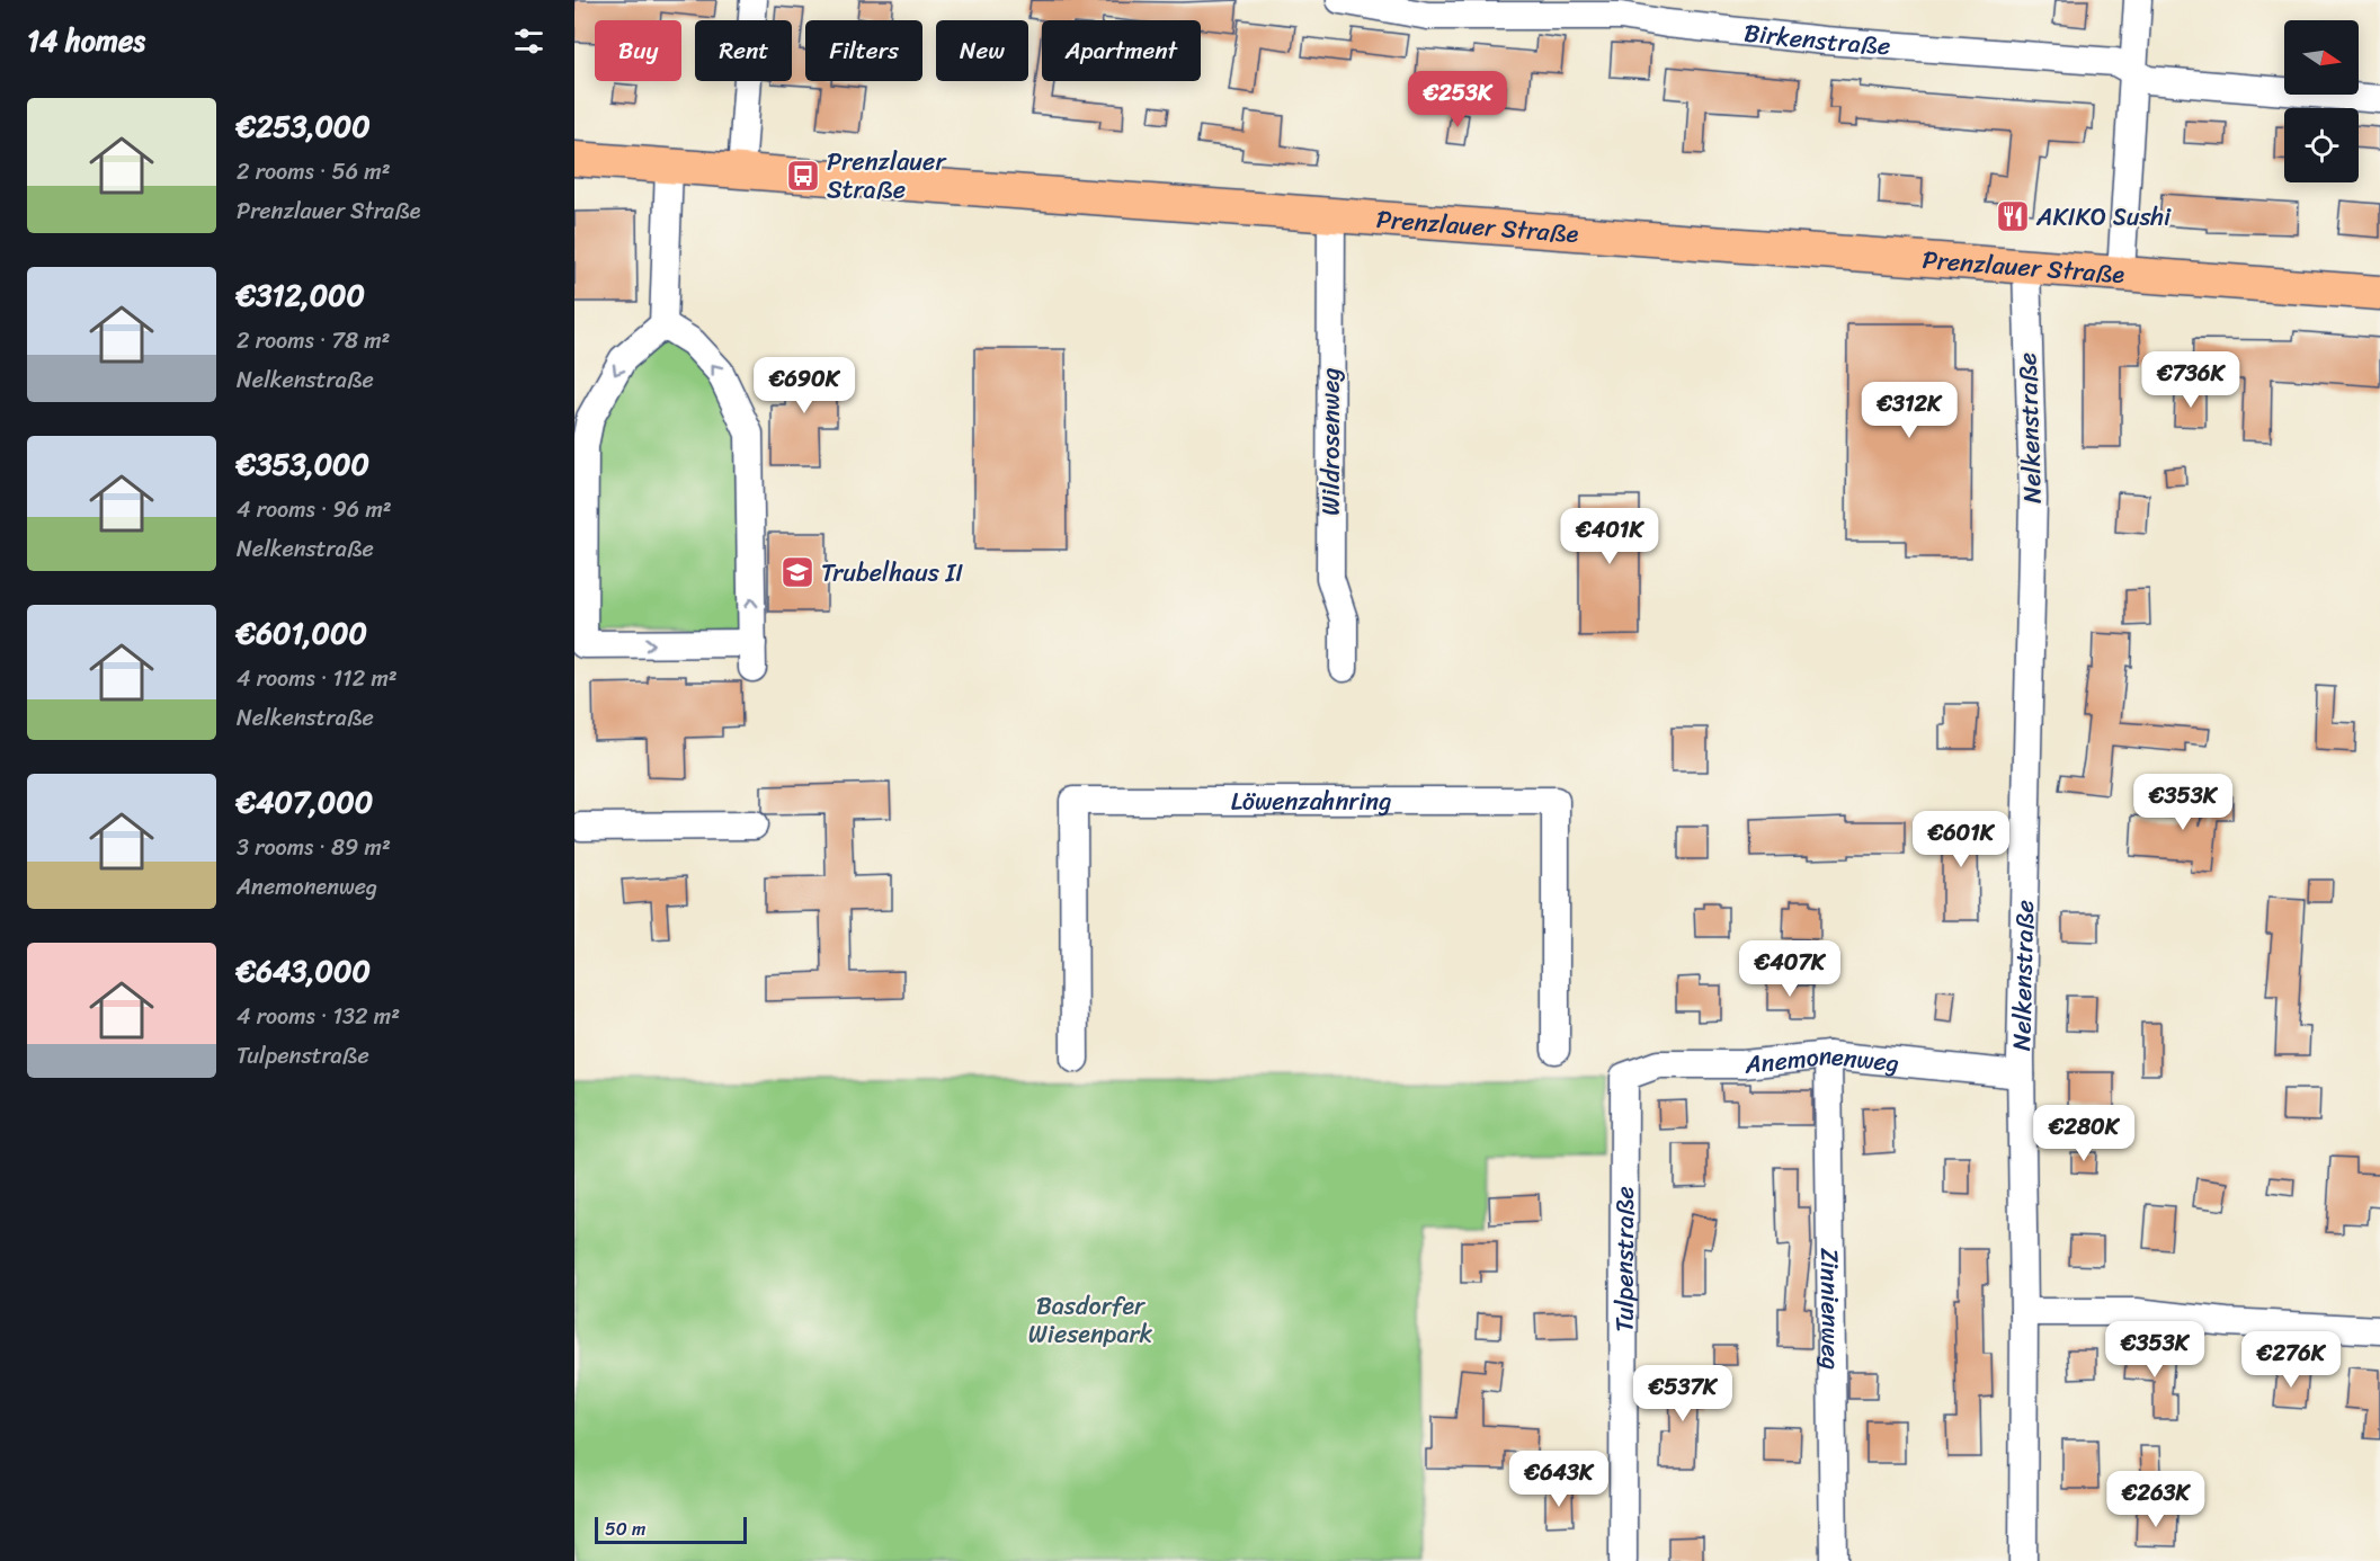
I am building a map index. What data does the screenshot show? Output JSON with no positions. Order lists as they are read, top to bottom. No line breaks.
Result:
{"streets":{"main road":["Prenzlauer Straße"],"street":["Birkenstraße","Nelkenstraße","Wildrosenweg","Löwenzahnring","Anemonenweg","Tulpenstraße","Zinnienweg"]},"crossings":[["Prenzlauer Straße","Nelkenstraße"],["Prenzlauer Straße","Wildrosenweg"],["Nelkenstraße","Anemonenweg"],["Anemonenweg","Tulpenstraße"],["Anemonenweg","Zinnienweg"]],"parks":["Basdorfer Wiesenpark"],"places":{"bus stop":["Prenzlauer Straße"],"restaurant":["AKIKO Sushi"],"school or university":["Trubelhaus II"]},"scale_bar":"50 m","north":"right","page":{"heading":"14 homes","chip":["Buy","Rent","Filters","New","Apartment"],"price":["€253K","€736K","€690K","€312K","€401K","€353K","€601K","€407K","€280K","€353K","€276K","€537K","€643K","€263K"],"list":[{"name":"€253,000","note":"2 rooms · 56 m² · Prenzlauer Straße"},{"name":"€312,000","note":"2 rooms · 78 m² · Nelkenstraße"},{"name":"€353,000","note":"4 rooms · 96 m² · Nelkenstraße"},{"name":"€601,000","note":"4 rooms · 112 m² · Nelkenstraße"},{"name":"€407,000","note":"3 rooms · 89 m² · Anemonenweg"},{"name":"€643,000","note":"4 rooms · 132 m² · Tulpenstraße"}],"scale":"50 m"}}
